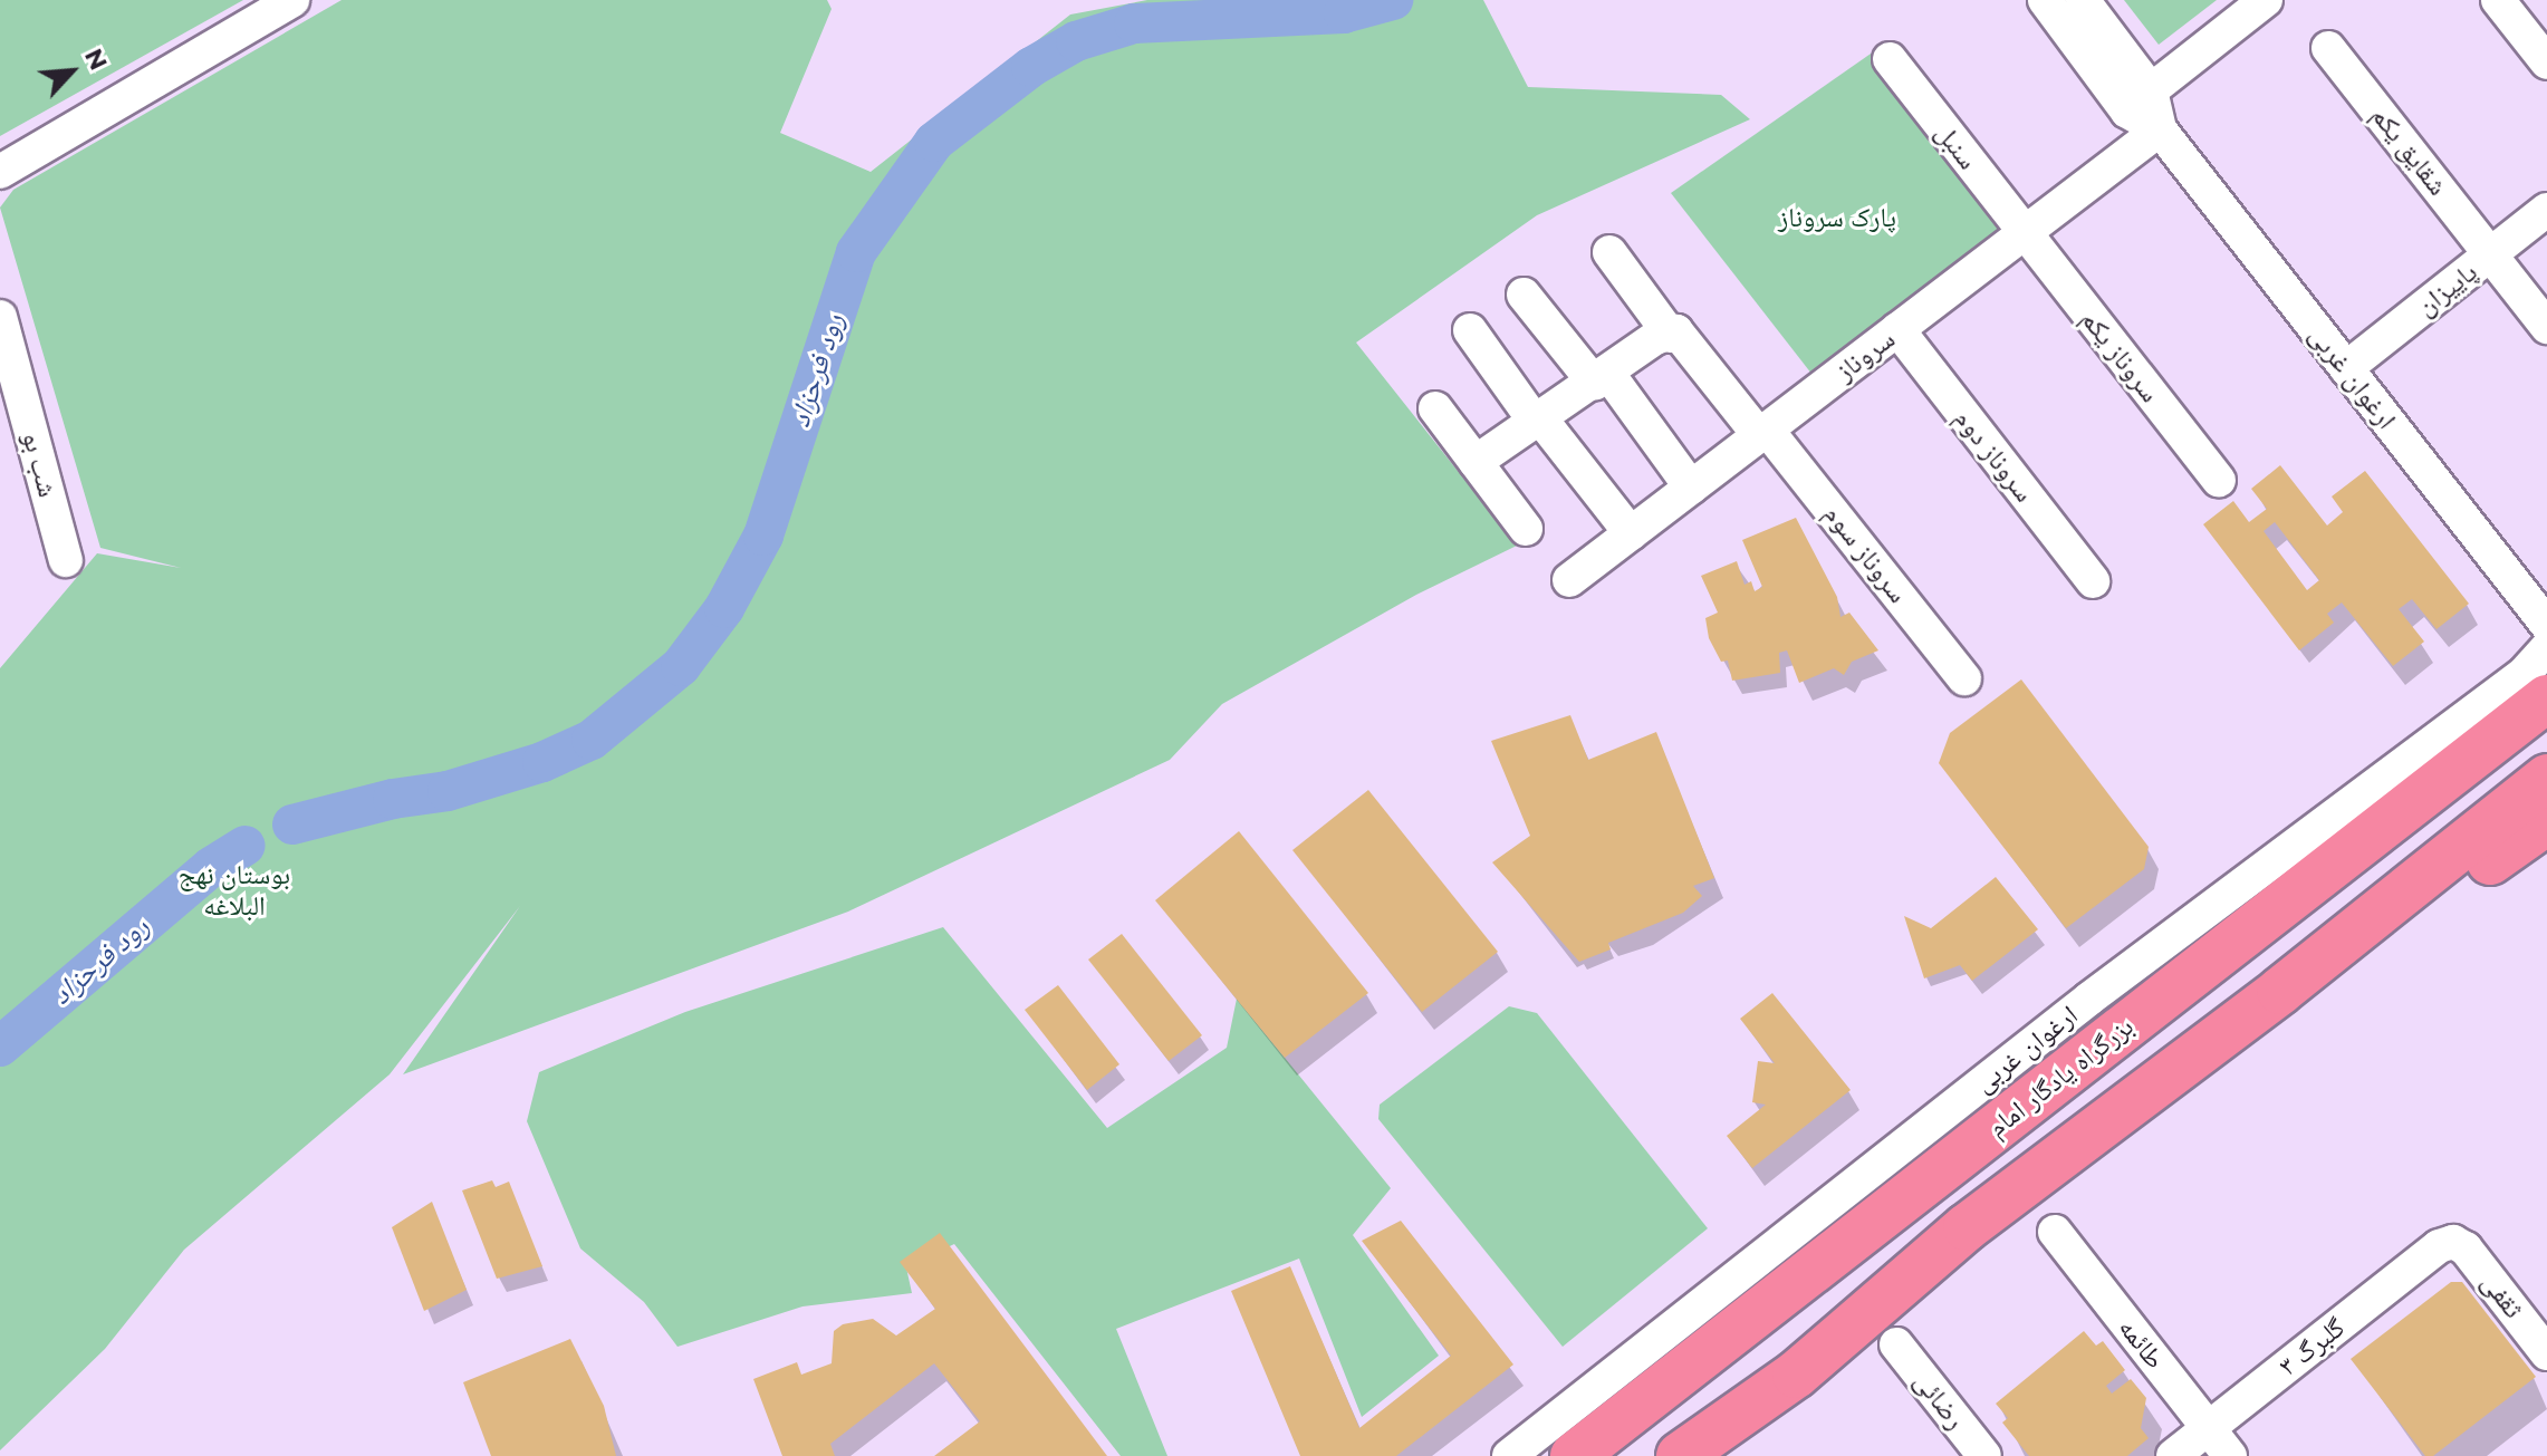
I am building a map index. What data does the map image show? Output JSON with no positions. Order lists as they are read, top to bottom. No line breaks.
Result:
{"streets":{"highway":["بزرگراه یادگار امام"],"street":["سنبل","شقایق یکم","پاییزان","سروناز","سروناز یکم","ارغوان غربی","سروناز دوم","شب بو","سروناز سوم","ثقفی","طائمه","گلبرگ ۳","رضائی"]},"crossings":[["سنبل","سروناز"],["سنبل","سروناز یکم"],["شقایق یکم","پاییزان"],["پاییزان","ارغوان غربی"],["سروناز","سروناز یکم"],["سروناز","ارغوان غربی"],["سروناز","سروناز دوم"],["سروناز","سروناز سوم"],["ثقفی","گلبرگ ۳"],["طائمه","گلبرگ ۳"]],"water":["رود فرحزاد"],"parks":["پارک سروناز","بوستان نهج البلاغه"],"north":"top right"}
